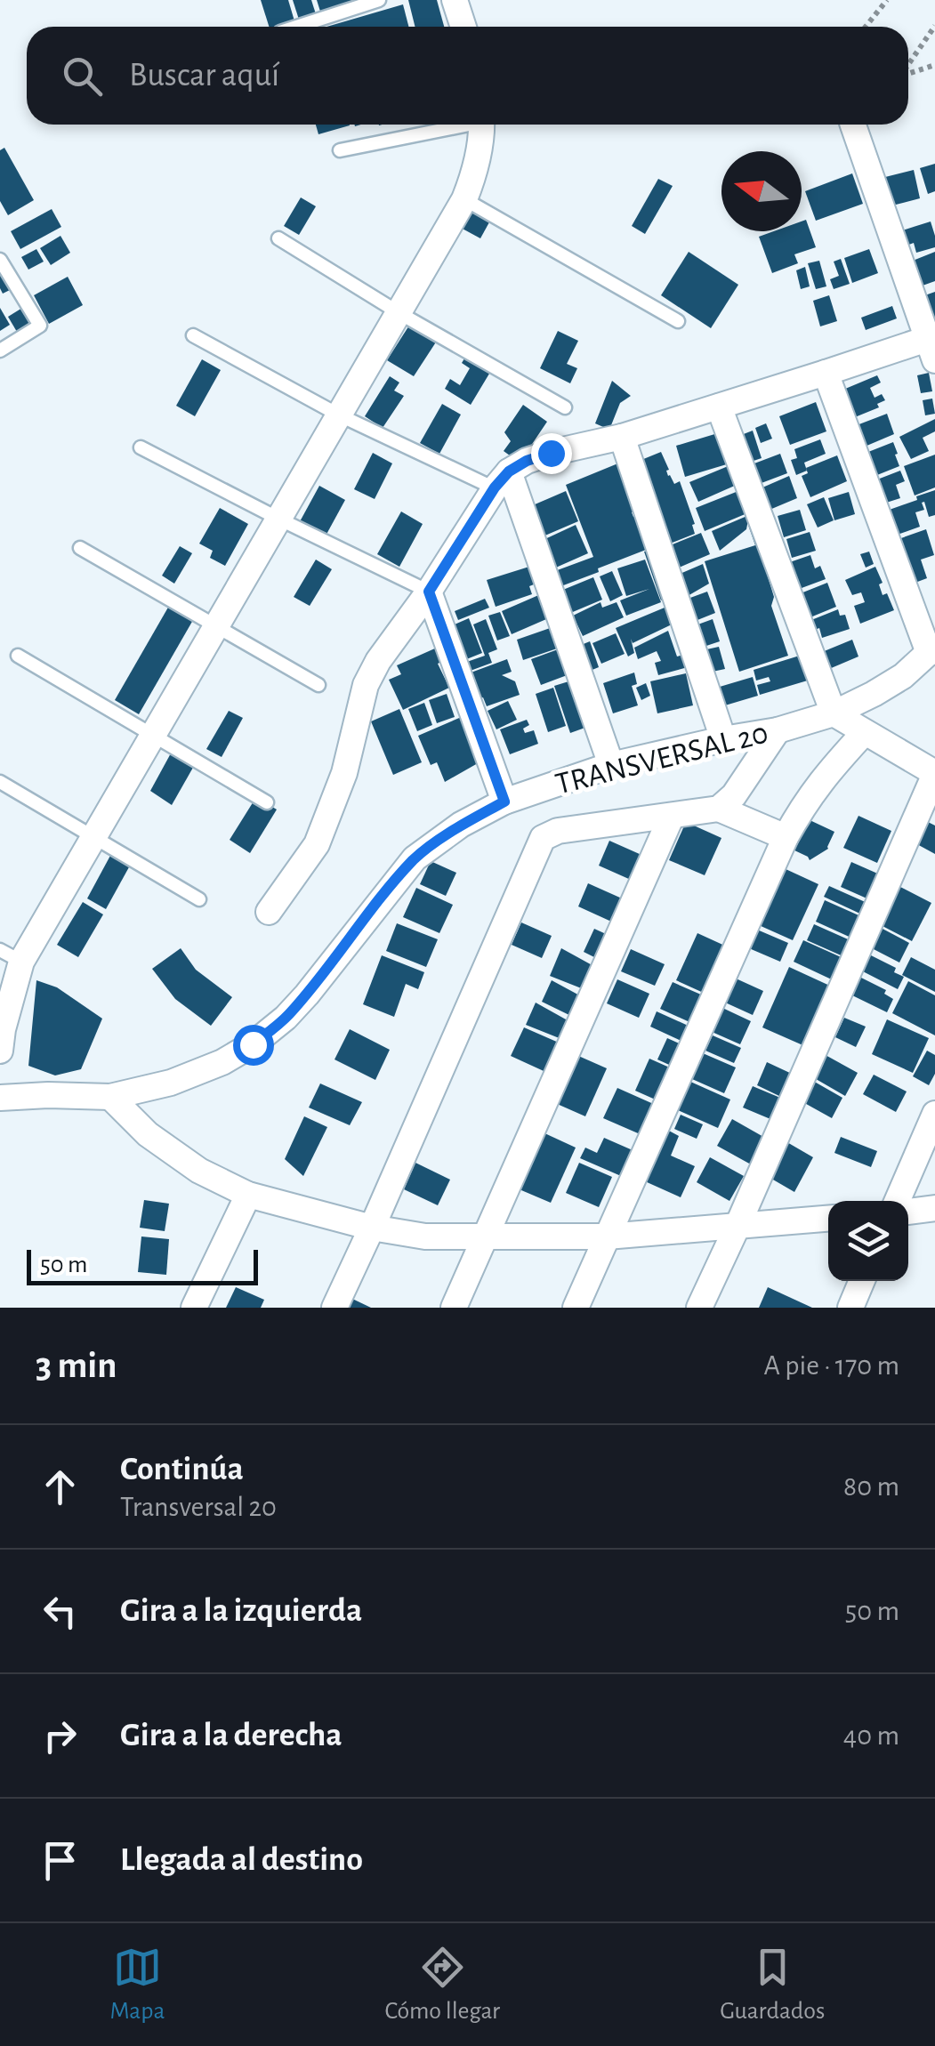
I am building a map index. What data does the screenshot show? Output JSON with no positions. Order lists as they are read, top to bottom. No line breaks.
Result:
{"streets":{"street":["TRANSVERSAL 20"]},"scale_bar":"50 m","north":"left","page":{"search":"Buscar aquí","scale":"50 m","heading":["3 min","A pie · 170 m"],"list":[["Continúa","Transversal 20","80 m"],["Gira a la izquierda","50 m"],["Gira a la derecha","40 m"],"Llegada al destino"],"nav":["Mapa","Cómo llegar","Guardados"]}}
